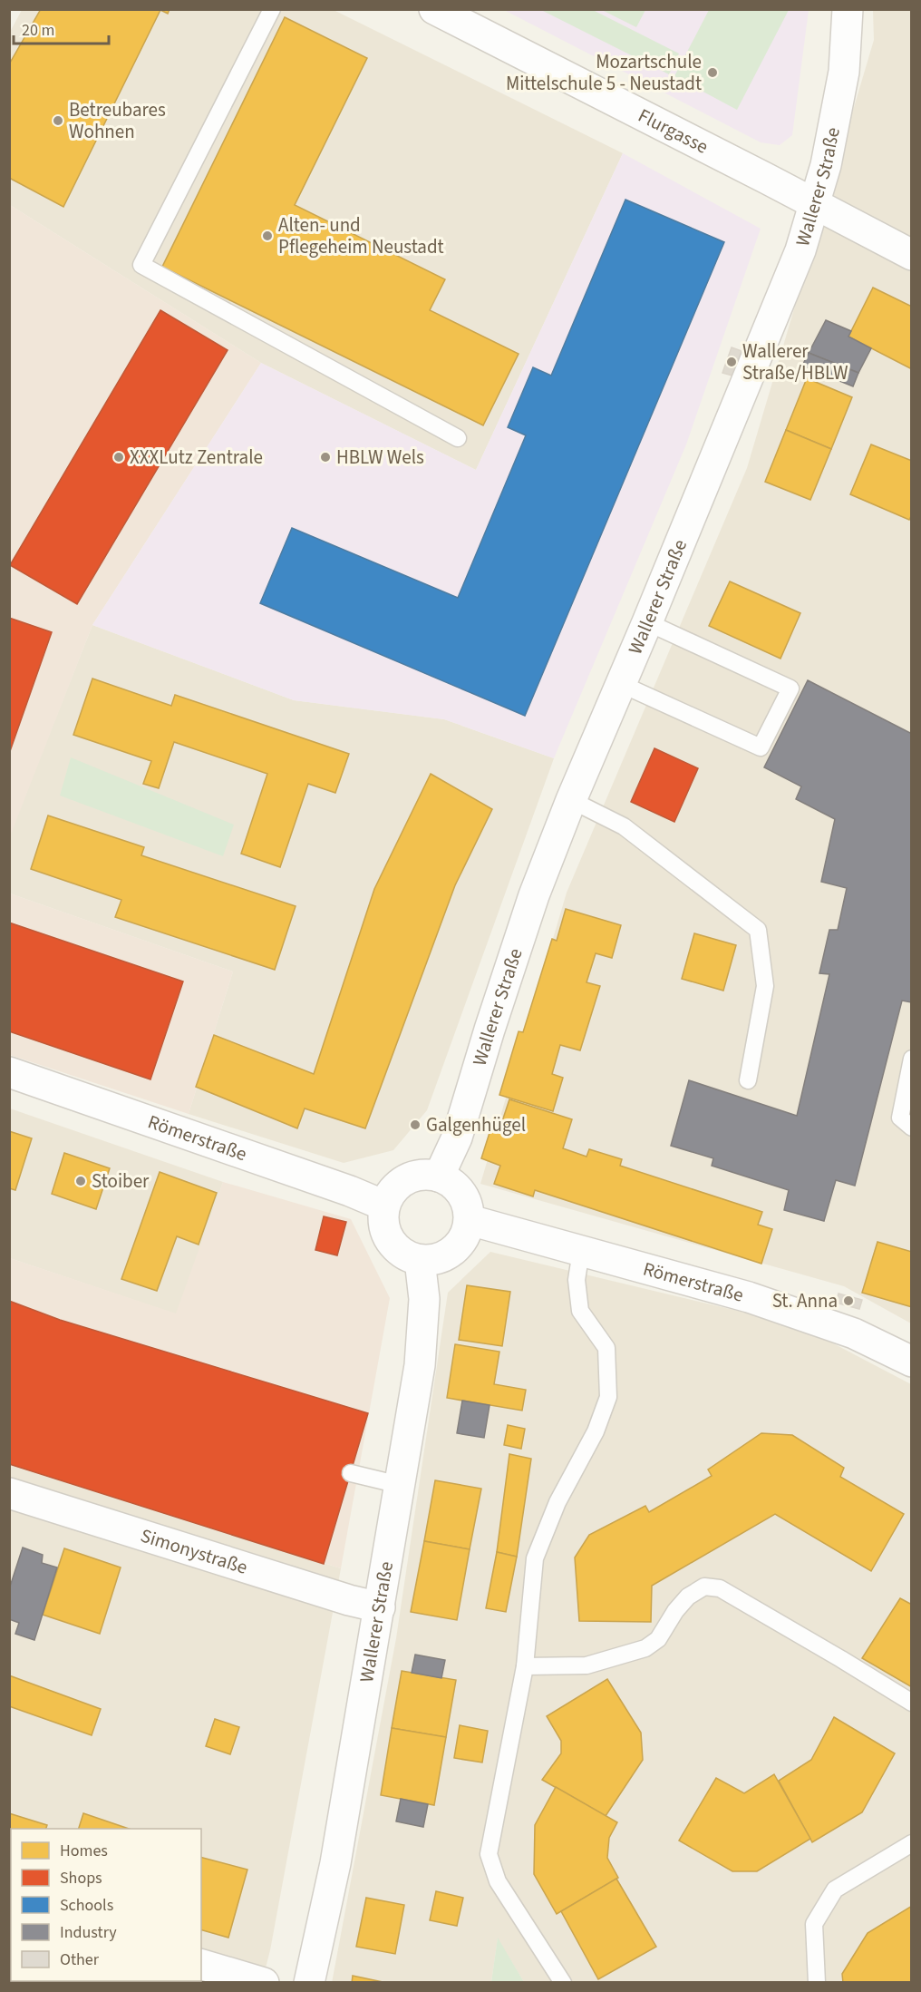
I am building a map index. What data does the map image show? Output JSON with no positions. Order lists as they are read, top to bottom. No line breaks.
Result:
{"streets":{"street":["Flurgasse","Wallerer Straße","Römerstraße","Simonystraße"]},"crossings":[["Flurgasse","Wallerer Straße"],["Wallerer Straße","Römerstraße"],["Wallerer Straße","Simonystraße"]],"places":["Mozartschule Mittelschule 5 - Neustadt","Betreubares Wohnen","Alten- und Pflegeheim Neustadt","Wallerer Straße/HBLW","XXXLutz Zentrale","HBLW Wels","Galgenhügel","Stoiber","St. Anna"],"legend":["Homes","Shops","Schools","Industry","Other"],"scale_bar":"20 m"}
